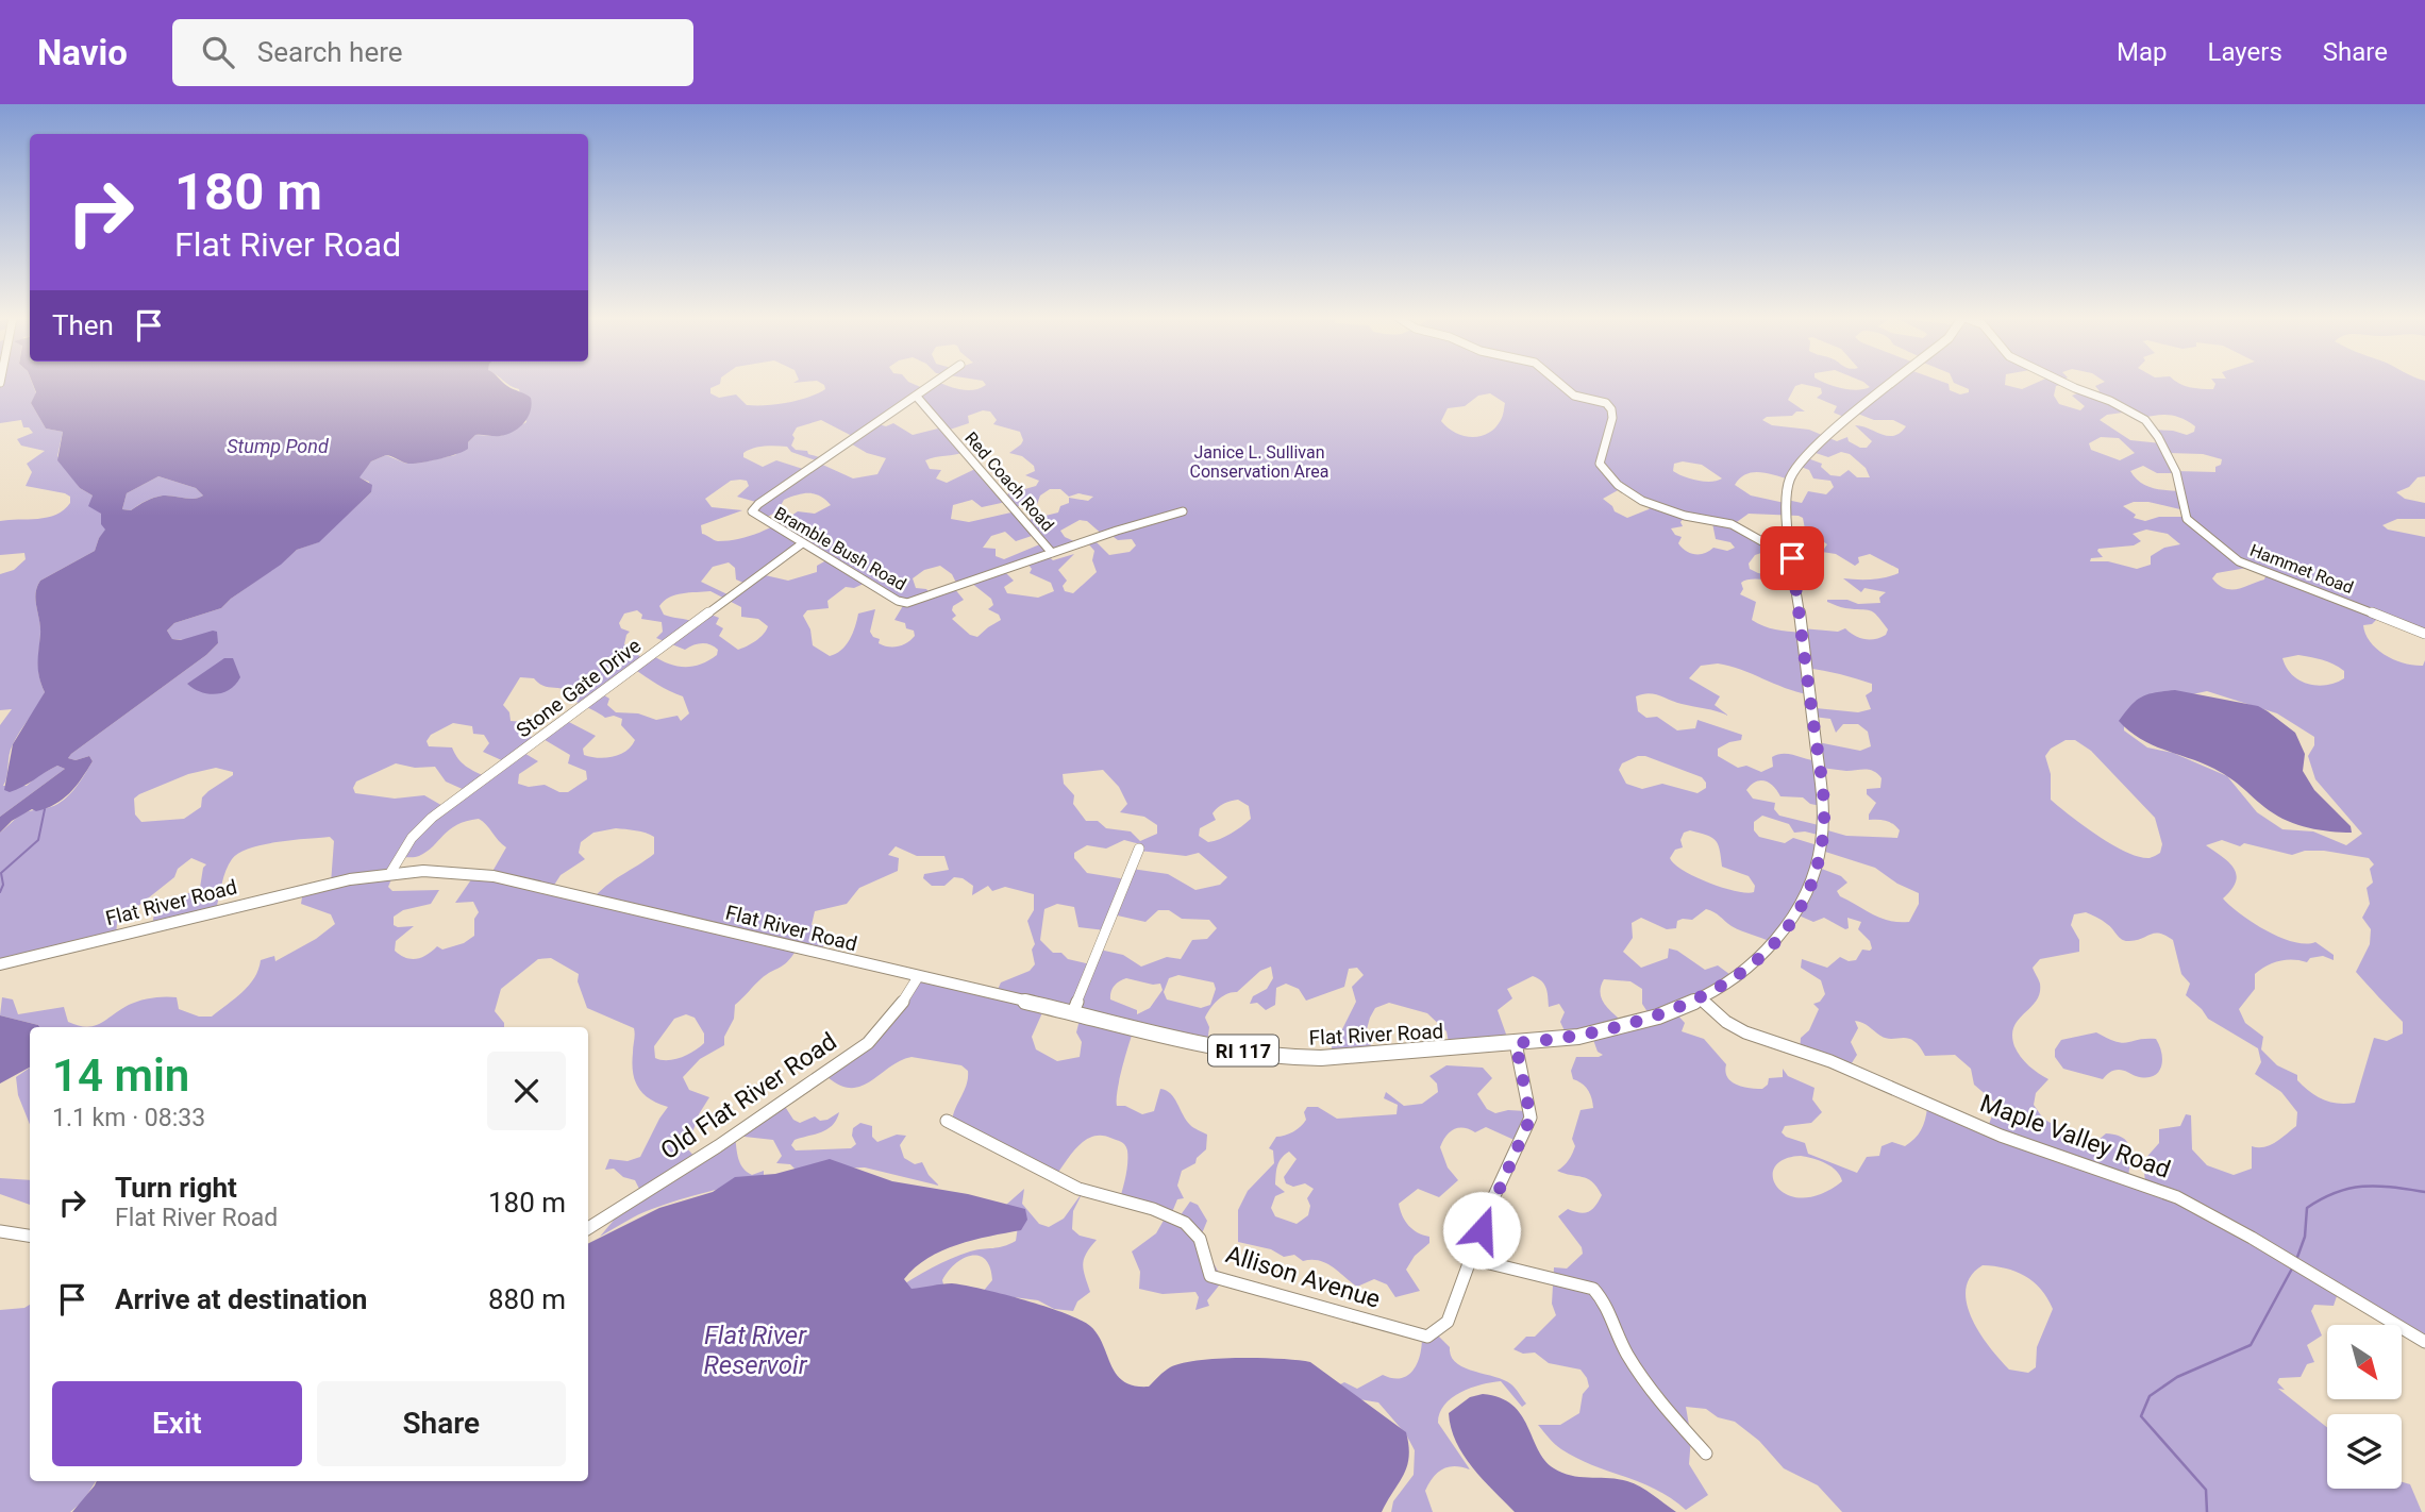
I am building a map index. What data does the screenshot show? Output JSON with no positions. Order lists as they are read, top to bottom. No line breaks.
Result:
{"streets":{"main road":["Flat River Road","RI 117"],"street":["Red Coach Road","Bramble Bush Road","Hammet Road","Stone Gate Drive","Old Flat River Road","Maple Valley Road","Allison Avenue"]},"crossings":[["Red Coach Road","Bramble Bush Road"],["Bramble Bush Road","Stone Gate Drive"],["Stone Gate Drive","Flat River Road"],["Flat River Road","Old Flat River Road"],["Flat River Road","Maple Valley Road"]],"water":["Stump Pond","Flat River Reservoir"],"parks":["Janice L. Sullivan Conservation Area"],"north":"bottom right","page":{"header":"Navio","search":"Search here","nav":["Map","Layers","Share"],"turn":["180 m","Flat River Road"],"then":"Then","heading":["14 min","1.1 km · 08:33"],"list":[{"name":"Turn right","note":"Flat River Road","value":"180 m"},{"name":"Arrive at destination","value":"880 m"}],"buttons":["Exit","Share"]}}
